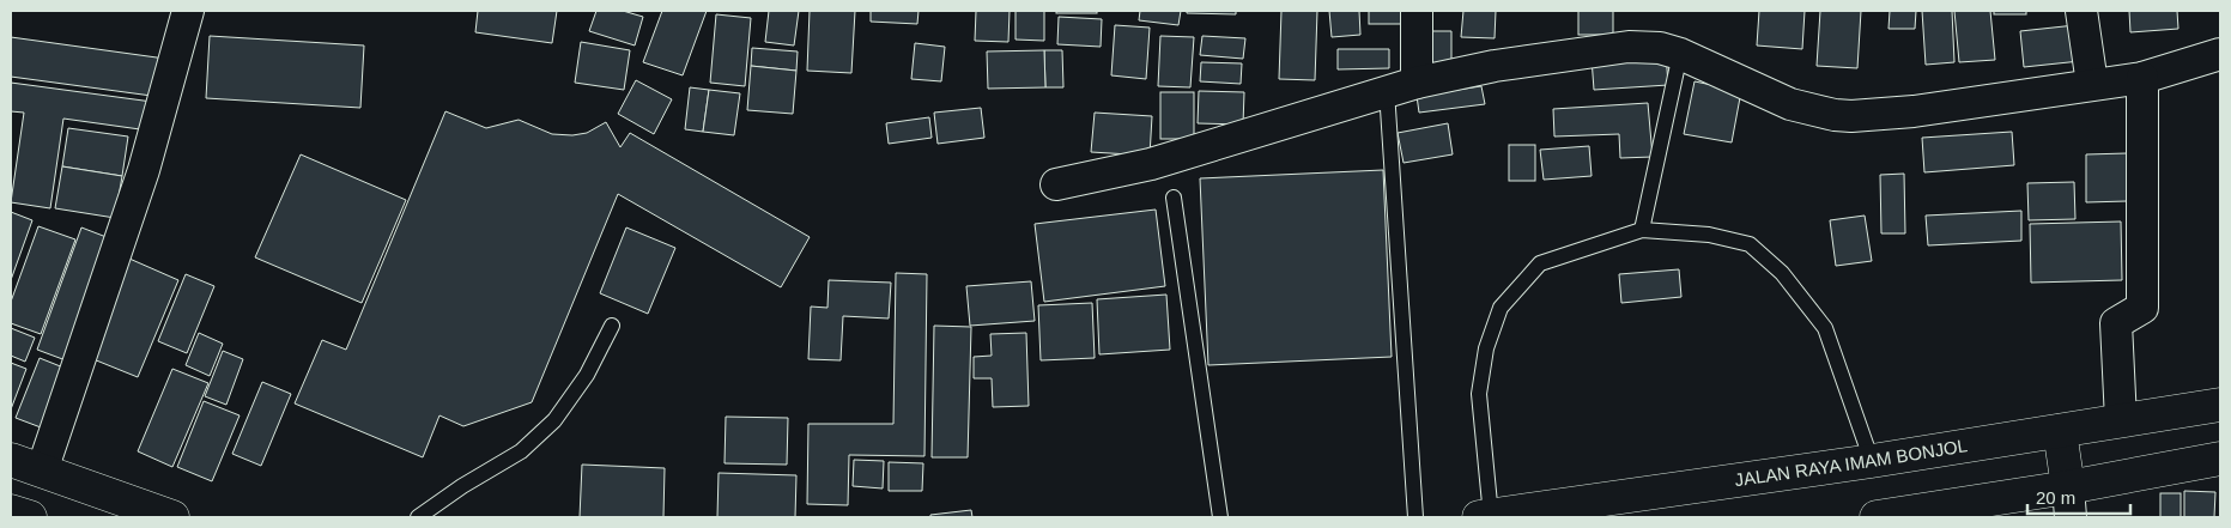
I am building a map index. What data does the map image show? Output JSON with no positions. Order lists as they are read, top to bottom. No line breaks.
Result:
{"streets":{"highway":["JALAN RAYA IMAM BONJOL"]},"scale_bar":"20 m"}
